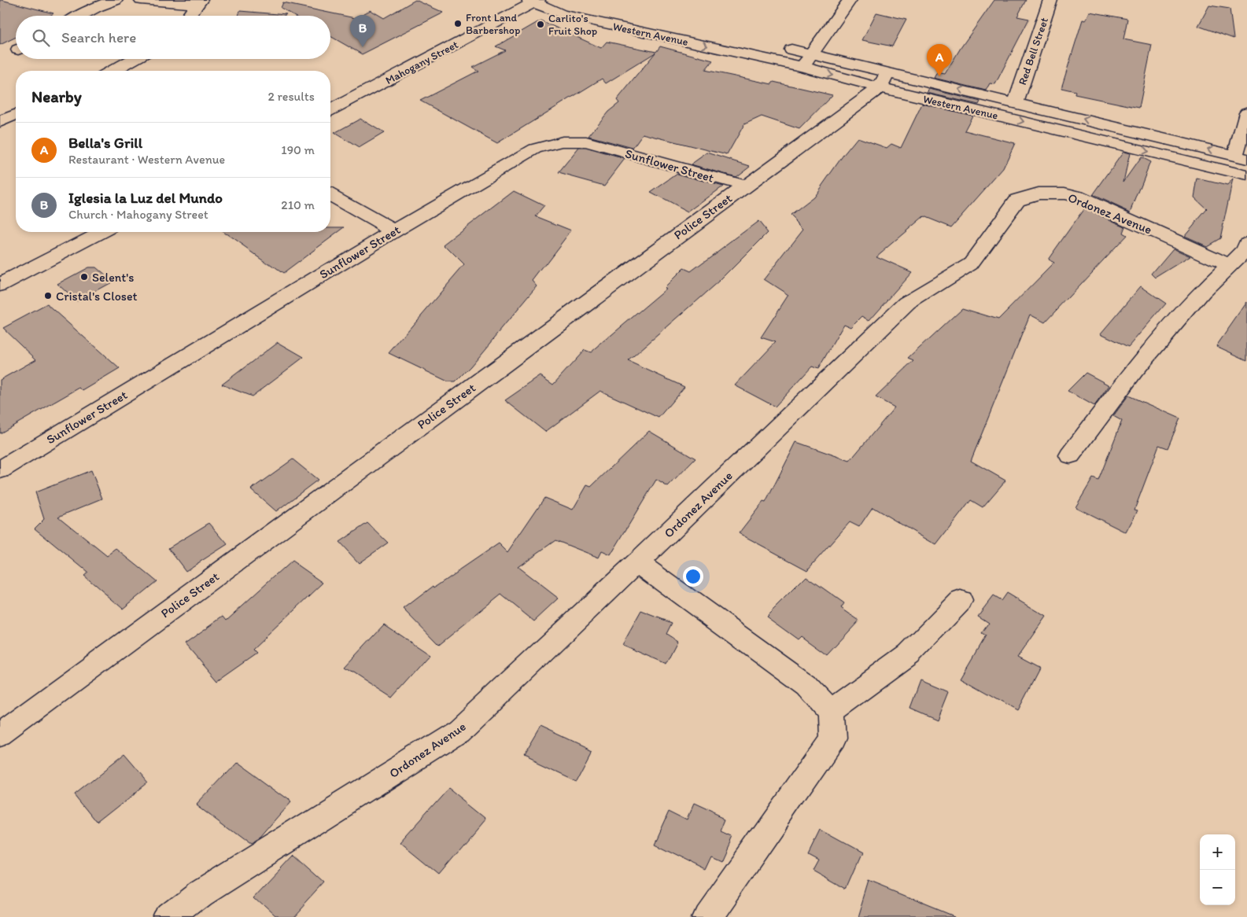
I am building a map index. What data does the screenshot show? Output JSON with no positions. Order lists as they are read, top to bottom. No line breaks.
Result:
{"streets":{"street":["Western Avenue","Red Bell Street","Mahogany Street","Sunflower Street","Ordonez Avenue","Police Street"]},"crossings":[["Western Avenue","Red Bell Street"],["Western Avenue","Mahogany Street"],["Western Avenue","Police Street"],["Sunflower Street","Police Street"]],"places":["Front Land Barbershop","Carlito's Fruit Shop","Selent's","Cristal's Closet"],"page":{"pins":["B","A"],"search":"Search here","heading":["Nearby","2 results"],"list":[{"mark":"A","name":"Bella's Grill","note":"Restaurant · Western Avenue","value":"190 m"},{"mark":"B","name":"Iglesia la Luz del Mundo","note":"Church · Mahogany Street","value":"210 m"}],"map_buttons":["+","−"]}}
